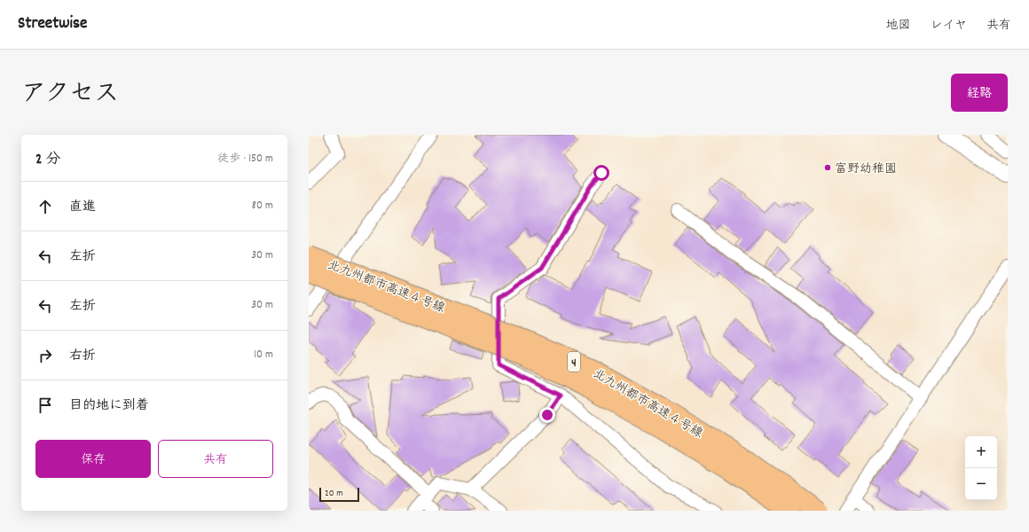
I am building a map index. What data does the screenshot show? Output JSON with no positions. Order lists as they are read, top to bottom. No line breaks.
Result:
{"streets":{"highway":["北九州都市高速４号線","4"]},"places":["富野幼稚園"],"scale_bar":"20 m","page":{"header":"Streetwise","nav":["地図","レイヤ","共有"],"title":"アクセス","buttons":["経路",["保存","共有"]],"heading":["2 分","徒歩 · 150 m"],"list":[["直進","80 m"],["左折","30 m"],["左折","30 m"],["右折","10 m"],"目的地に到着"],"map_buttons":["+","−"],"scale":"20 m"}}
